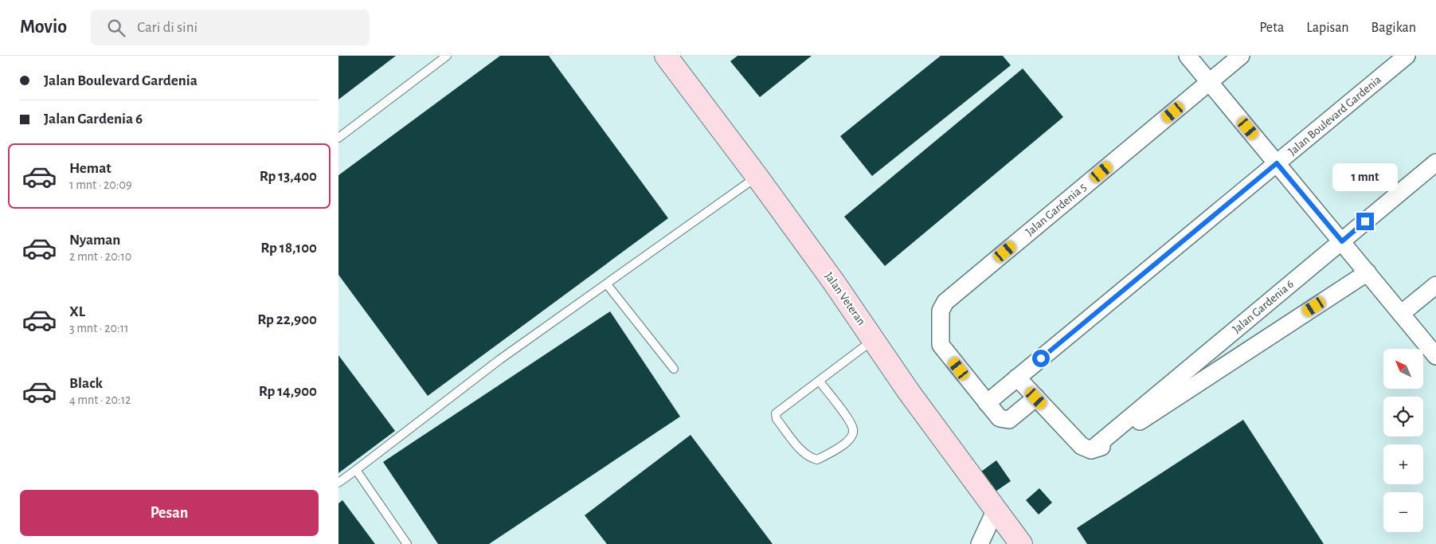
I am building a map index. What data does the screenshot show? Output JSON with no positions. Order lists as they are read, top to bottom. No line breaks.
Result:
{"streets":{"main road":["Jalan Veteran"],"street":["Jalan Boulevard Gardenia","Jalan Gardenia 5","Jalan Gardenia 6"]},"crossings":[["Jalan Boulevard Gardenia","Jalan Gardenia 5"]],"north":"top left","page":{"header":"Movio","search":"Cari di sini","nav":["Peta","Lapisan","Bagikan"],"banner":["Jalan Boulevard Gardenia","Jalan Gardenia 6"],"list":[{"name":"Hemat","note":"1 mnt · 20:09","value":"Rp 13,400"},{"name":"Nyaman","note":"2 mnt · 20:10","value":"Rp 18,100"},{"name":"XL","note":"3 mnt · 20:11","value":"Rp 22,900"},{"name":"Black","note":"4 mnt · 20:12","value":"Rp 14,900"}],"bubble":"1 mnt","map_buttons":["+","−"],"buttons":"Pesan"}}
